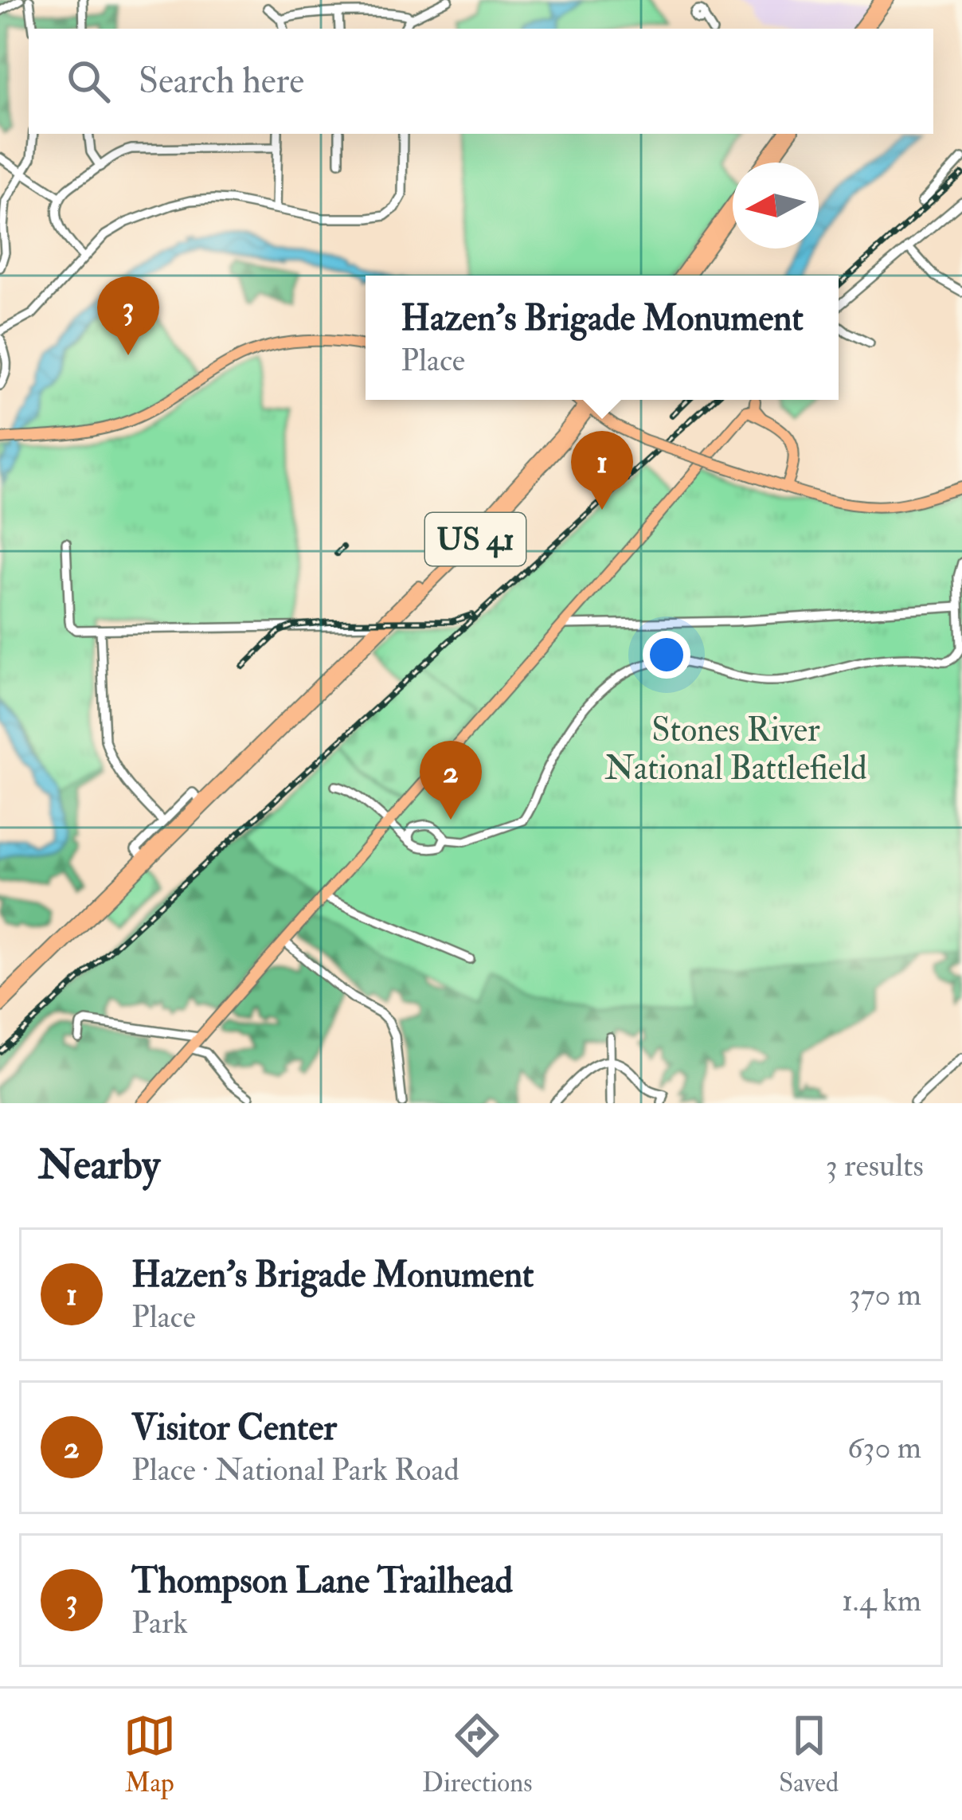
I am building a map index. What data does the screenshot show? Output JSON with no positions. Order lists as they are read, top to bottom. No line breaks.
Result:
{"streets":{"main road":["US 41"]},"parks":["Stones River National Battlefield"],"north":"left","page":{"search":"Search here","popup":["Hazen's Brigade Monument","Place"],"pins":["3","1","2"],"heading":["Nearby","3 results"],"list":[{"mark":"1","name":"Hazen's Brigade Monument","note":"Place","value":"370 m"},{"mark":"2","name":"Visitor Center","note":"Place · National Park Road","value":"630 m"},{"mark":"3","name":"Thompson Lane Trailhead","note":"Park","value":"1.4 km"}],"nav":["Map","Directions","Saved"]}}
